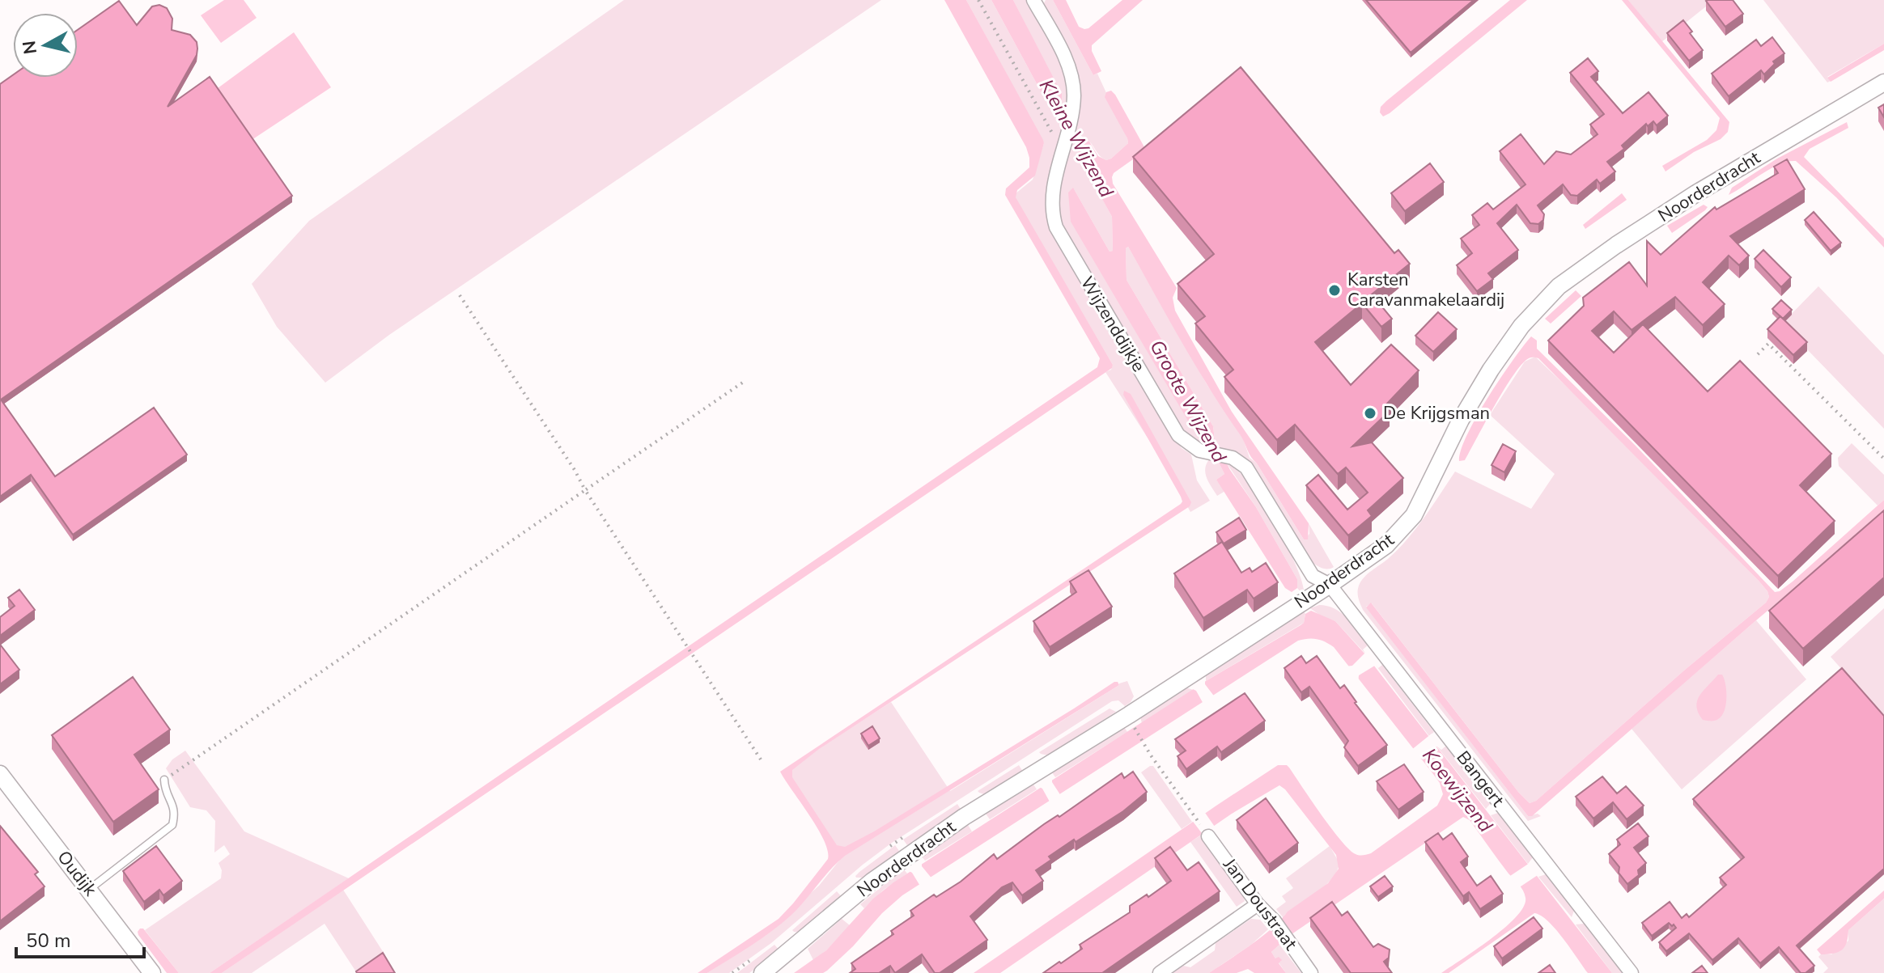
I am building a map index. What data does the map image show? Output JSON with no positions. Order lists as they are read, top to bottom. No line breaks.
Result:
{"streets":{"street":["Noorderdracht","Wijzenddijkje","Bangert","Oudijk","Jan Doustraat"]},"crossings":[["Noorderdracht","Wijzenddijkje"],["Noorderdracht","Bangert"],["Wijzenddijkje","Bangert"]],"water":["Kleine Wijzend","Groote Wijzend","Koewijzend"],"places":["Karsten Caravanmakelaardij","De Krijgsman"],"scale_bar":"50 m","north":"left"}
